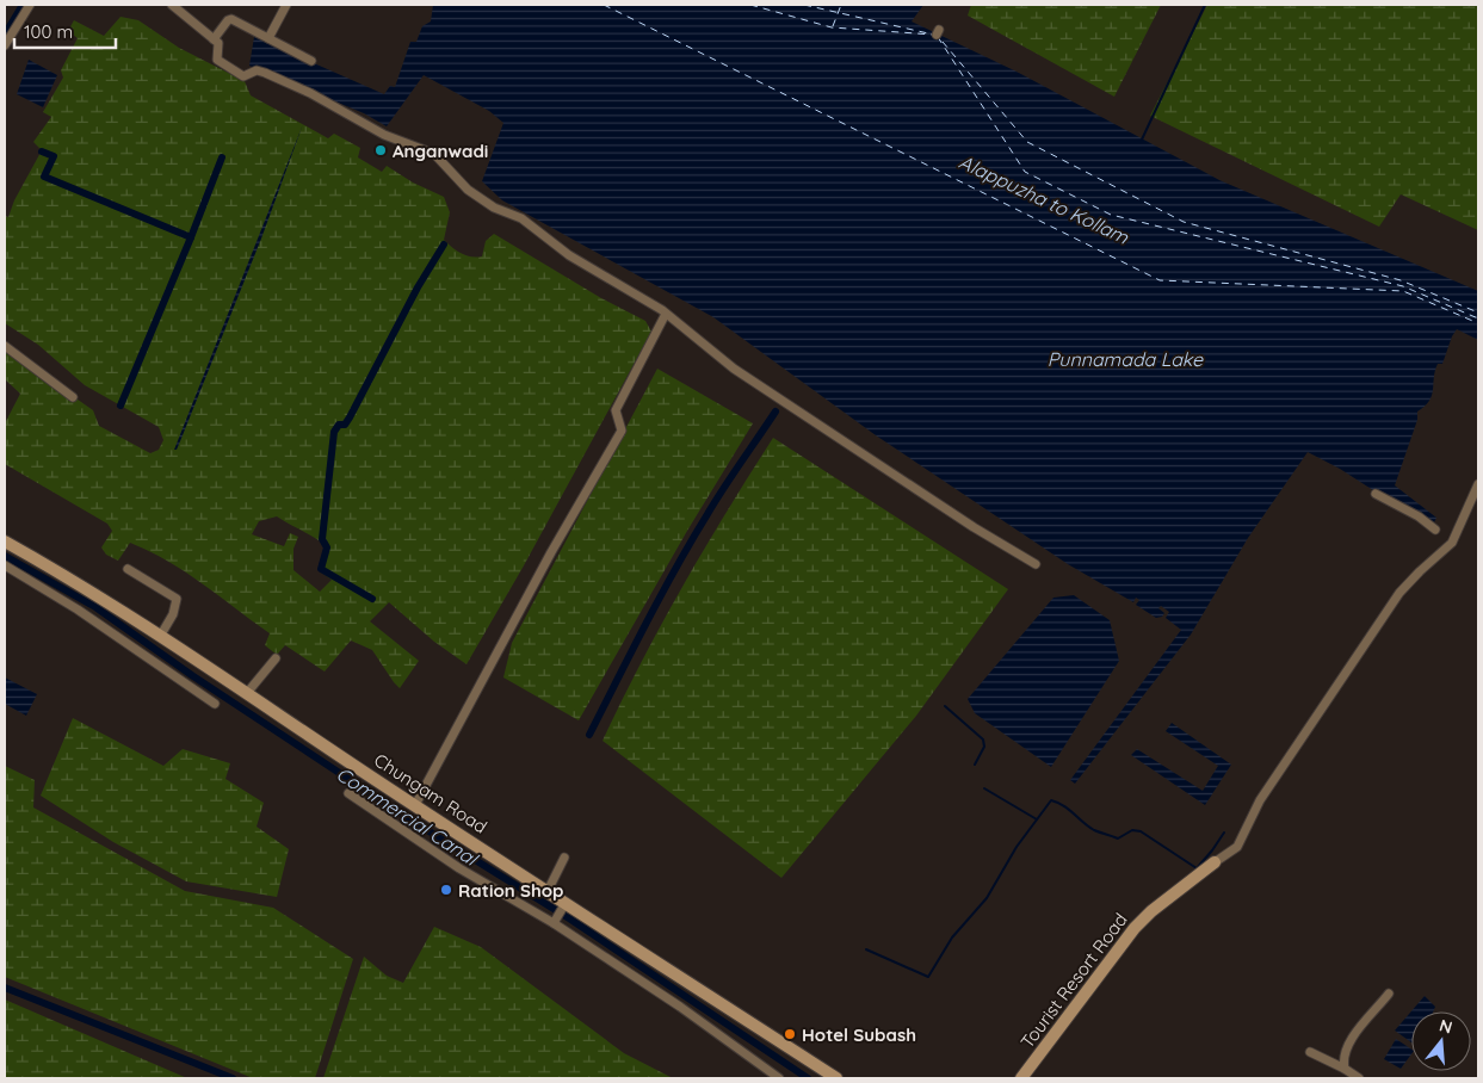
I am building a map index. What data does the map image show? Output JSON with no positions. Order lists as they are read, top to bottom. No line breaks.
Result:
{"streets":{"main road":["Chungam Road","Tourist Resort Road"]},"water":["Alappuzha to Kollam","Punnamada Lake","Commercial Canal"],"places":["Anganwadi","Ration Shop","Hotel Subash"],"scale_bar":"100 m","north":"top"}
